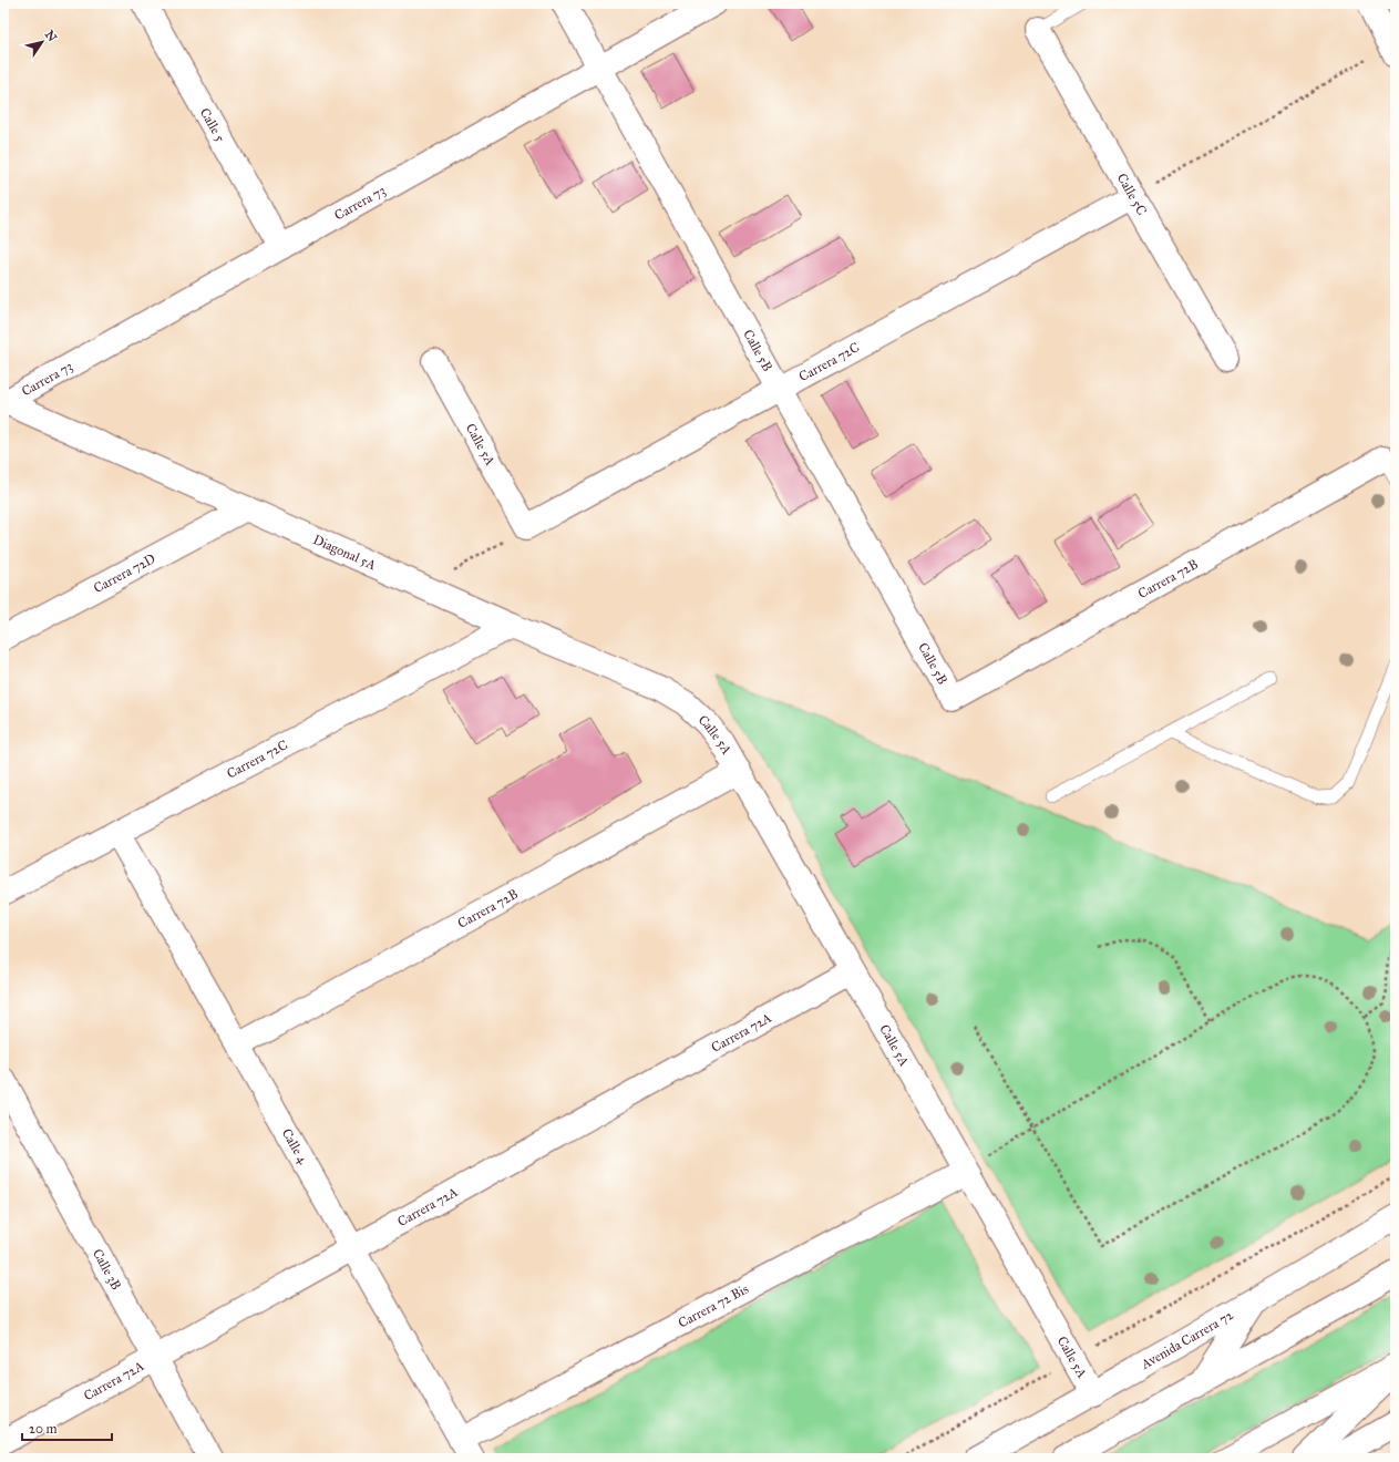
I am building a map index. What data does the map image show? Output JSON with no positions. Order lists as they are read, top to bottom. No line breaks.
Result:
{"streets":{"main road":["Calle 5","Calle 5C","Carrera 73","Calle 5B","Carrera 72C","Calle 5A","Diagonal 5A","Carrera 72D","Carrera 72B","Carrera 72A","Calle 4","Calle 3B","Carrera 72 Bis","Avenida Carrera 72"]},"crossings":[["Calle 5","Carrera 73"],["Calle 5C","Carrera 72C"],["Carrera 73","Calle 5B"],["Carrera 73","Diagonal 5A"],["Calle 5B","Carrera 72C"],["Calle 5B","Carrera 72B"],["Carrera 72C","Calle 5A"],["Carrera 72C","Diagonal 5A"],["Carrera 72C","Calle 4"],["Calle 5A","Diagonal 5A"],["Calle 5A","Carrera 72B"],["Calle 5A","Carrera 72A"],["Calle 5A","Carrera 72 Bis"],["Calle 5A","Avenida Carrera 72"],["Diagonal 5A","Carrera 72D"],["Carrera 72B","Calle 4"],["Carrera 72A","Calle 4"],["Carrera 72A","Calle 3B"],["Calle 4","Carrera 72 Bis"]],"scale_bar":"20 m","north":"top right"}
